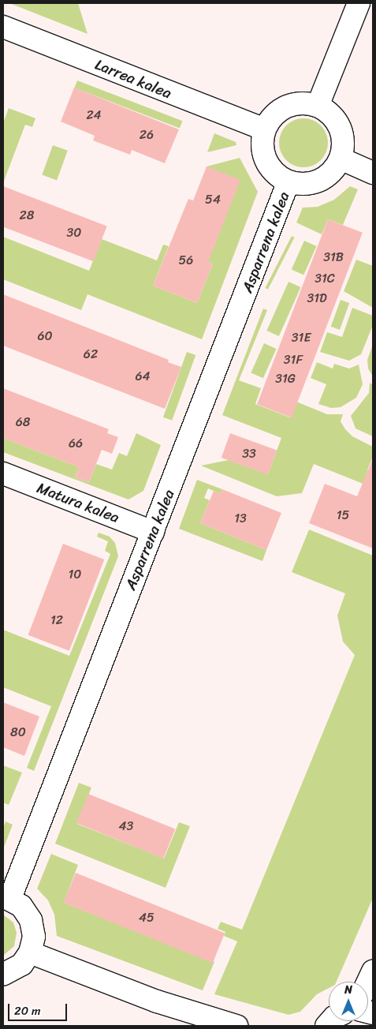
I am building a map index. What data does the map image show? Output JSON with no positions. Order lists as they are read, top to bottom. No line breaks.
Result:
{"streets":{"street":["Larrea kalea","Asparrena kalea","Matura kalea"]},"crossings":[["Larrea kalea","Asparrena kalea"],["Asparrena kalea","Matura kalea"]],"house_numbers":["24","26","54","28","30","31B","56","31C","31D","60","31E","62","31F","64","31G","68","66","33","15","13","10","12","80","43","45"],"scale_bar":"20 m","north":"top"}
